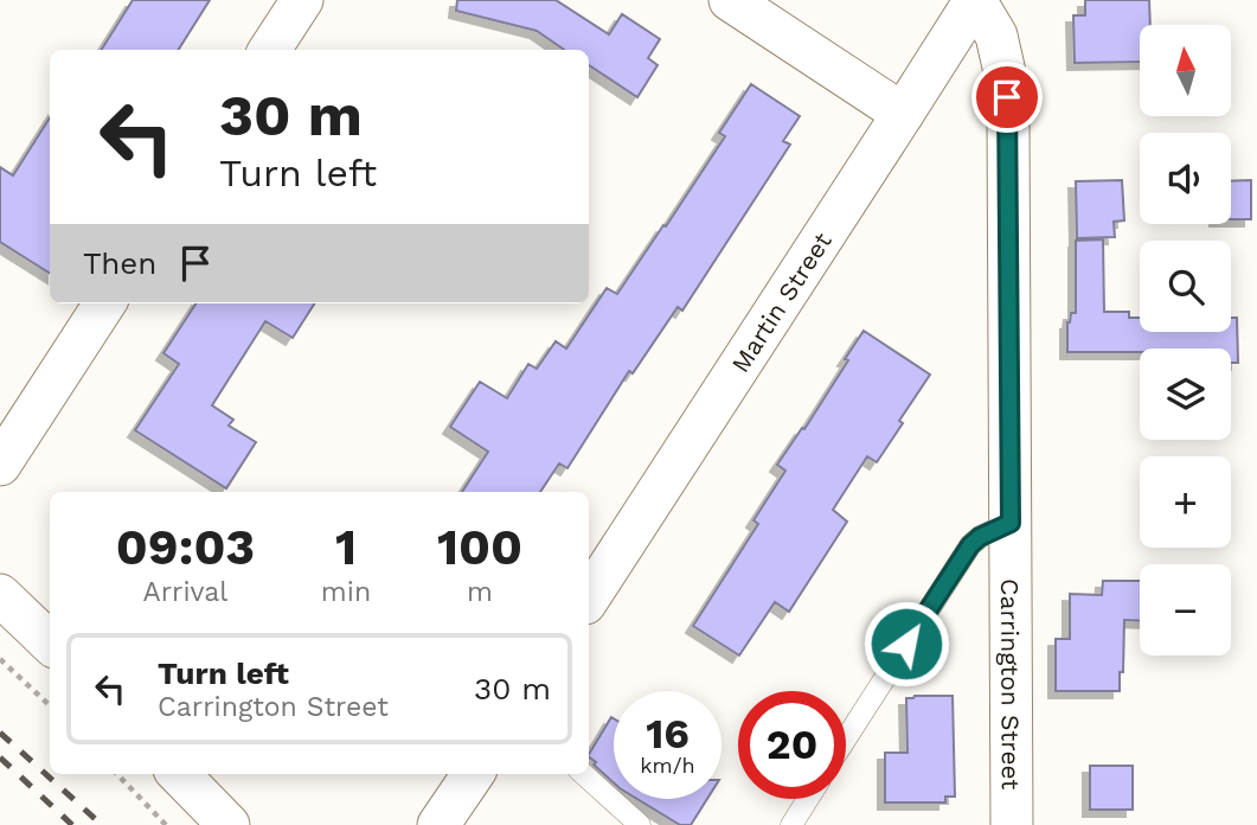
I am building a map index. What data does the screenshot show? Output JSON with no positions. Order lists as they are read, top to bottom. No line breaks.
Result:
{"streets":{"street":["Martin Street","Carrington Street"]},"crossings":[["Martin Street","Carrington Street"]],"north":"top","page":{"map_buttons":["+","−"],"turn":["30 m","Turn left"],"then":"Then","eta":["09:03","Arrival","1","min","100","m"],"list":[{"name":"Turn left","note":"Carrington Street","value":"30 m"}],"speed":"16 km/h","limit":"20"}}
